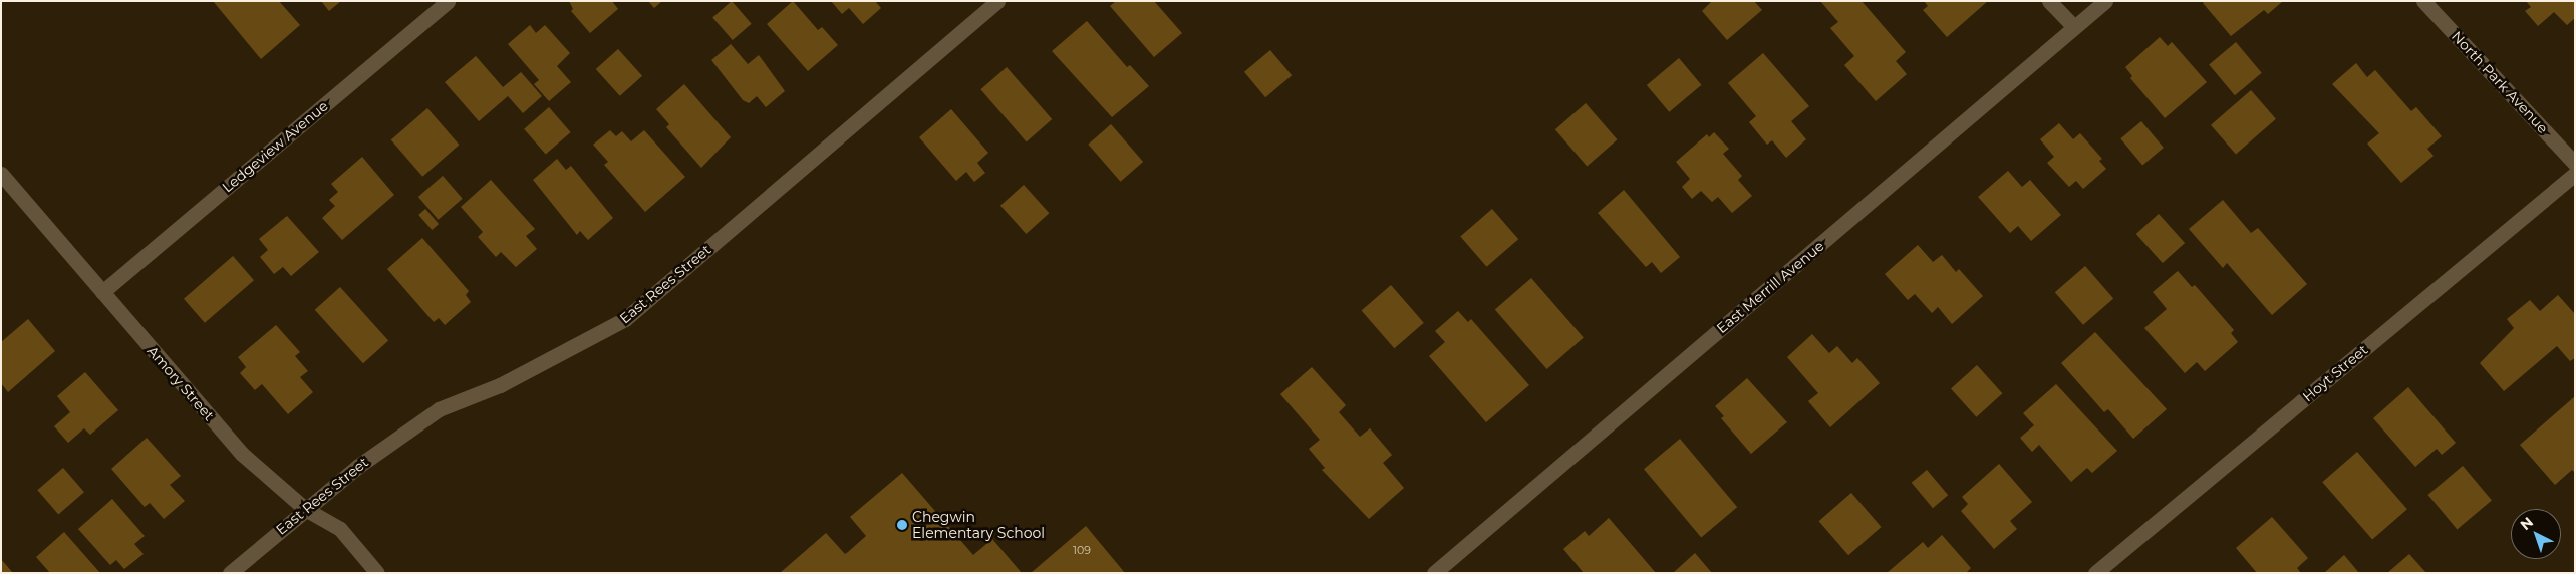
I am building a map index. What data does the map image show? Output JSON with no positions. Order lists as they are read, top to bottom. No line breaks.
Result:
{"streets":{"street":["North Park Avenue","Ledgeview Avenue","East Rees Street","East Merrill Avenue","Hoyt Street","Amory Street"]},"crossings":[["Ledgeview Avenue","Amory Street"],["East Rees Street","Amory Street"]],"places":["Chegwin Elementary School"],"house_numbers":["109"],"north":"top left"}
